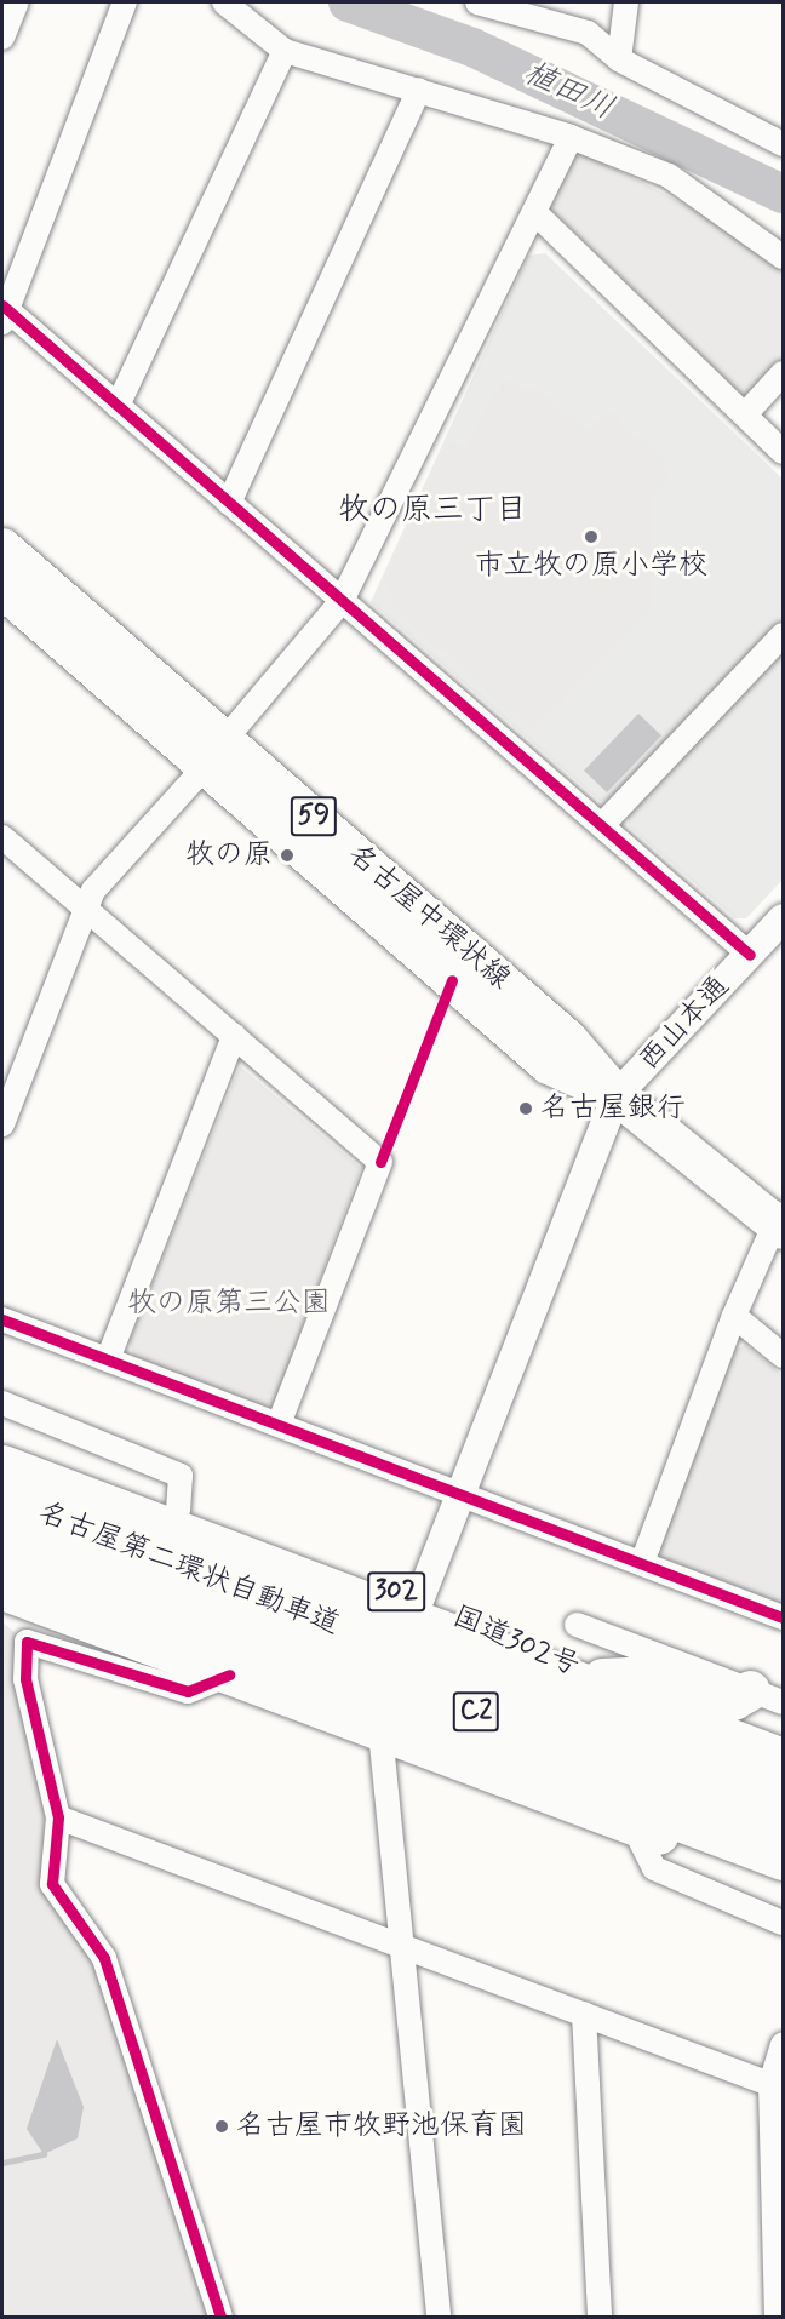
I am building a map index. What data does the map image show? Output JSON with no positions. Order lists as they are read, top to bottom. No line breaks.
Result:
{"streets":{"highway":["名古屋第二環状自動車道","302","国道302号","C2"],"main road":["59","名古屋中環状線"],"street":["西山本通"]},"crossings":[["名古屋中環状線","西山本通"]],"districts":["牧の原三丁目"],"water":["植田川"],"parks":["牧の原第三公園"],"places":["市立牧の原小学校","牧の原","名古屋銀行","名古屋市牧野池保育園"]}
